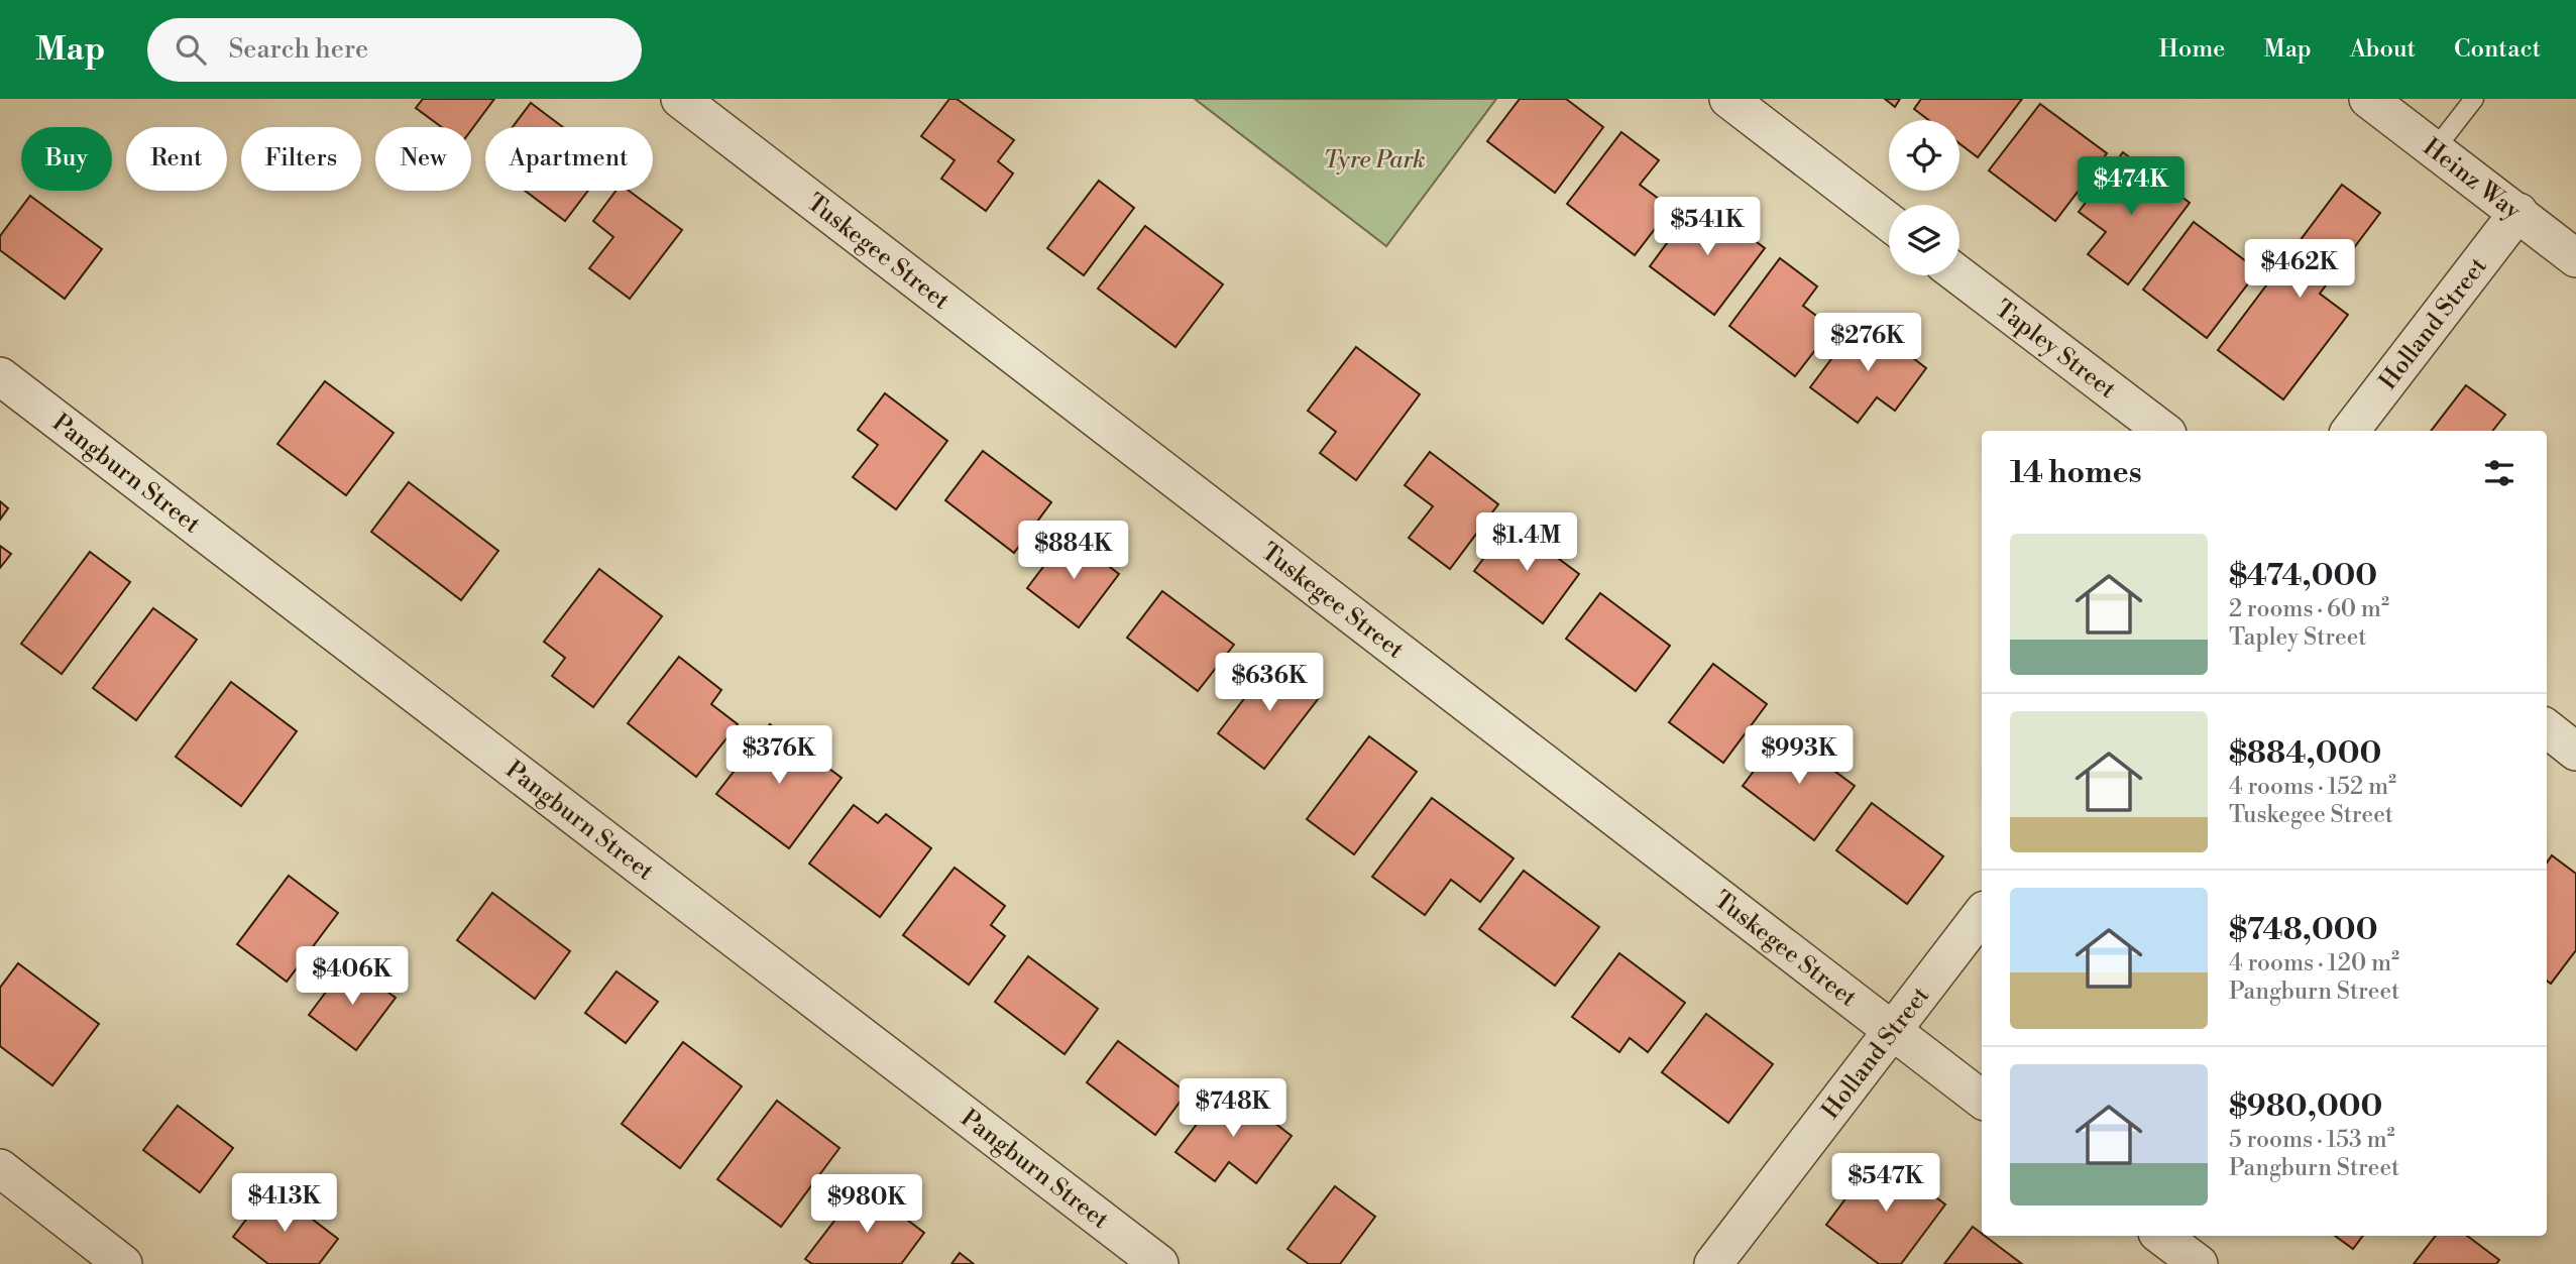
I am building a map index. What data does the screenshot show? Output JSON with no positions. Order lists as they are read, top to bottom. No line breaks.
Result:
{"streets":{"street":["Heinz Way","Tuskegee Street","Holland Street","Tapley Street","Pangburn Street"]},"crossings":[["Heinz Way","Holland Street"],["Tuskegee Street","Holland Street"]],"parks":["Tyre Park"],"page":{"header":"Map","search":"Search here","nav":["Home","Map","About","Contact"],"chip":["Buy","Rent","Filters","New","Apartment"],"price":["$474K","$541K","$462K","$276K","$1.4M","$884K","$636K","$376K","$993K","$406K","$748K","$547K","$413K","$980K"],"heading":"14 homes","list":[{"name":"$474,000","note":"2 rooms · 60 m² · Tapley Street"},{"name":"$884,000","note":"4 rooms · 152 m² · Tuskegee Street"},{"name":"$748,000","note":"4 rooms · 120 m² · Pangburn Street"},{"name":"$980,000","note":"5 rooms · 153 m² · Pangburn Street"}]}}
